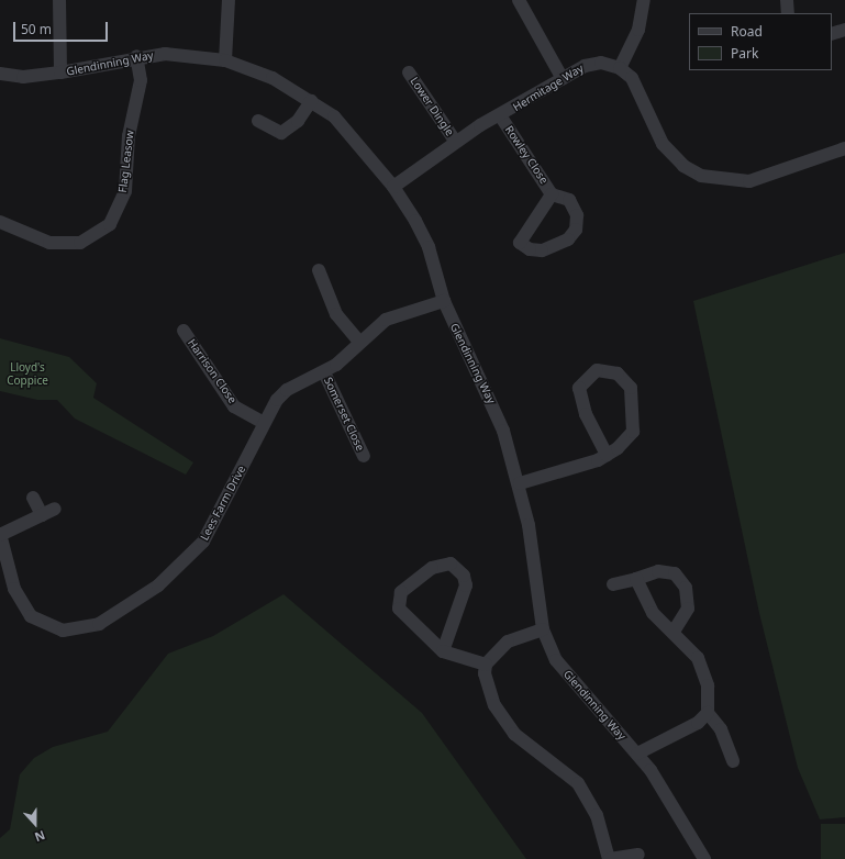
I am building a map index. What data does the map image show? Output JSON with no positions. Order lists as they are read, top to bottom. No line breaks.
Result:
{"streets":{"street":["Glendinning Way","Hermitage Way","Lower Dingle","Rowley Close","Flag Leasow","Harrison Close","Somerset Close","Lees Farm Drive"]},"crossings":[["Glendinning Way","Hermitage Way"],["Glendinning Way","Flag Leasow"],["Glendinning Way","Lees Farm Drive"],["Hermitage Way","Lower Dingle"],["Hermitage Way","Rowley Close"],["Harrison Close","Lees Farm Drive"],["Somerset Close","Lees Farm Drive"]],"parks":["Lloyd's Coppice"],"legend":["Road","Park"],"scale_bar":"50 m","north":"bottom"}
